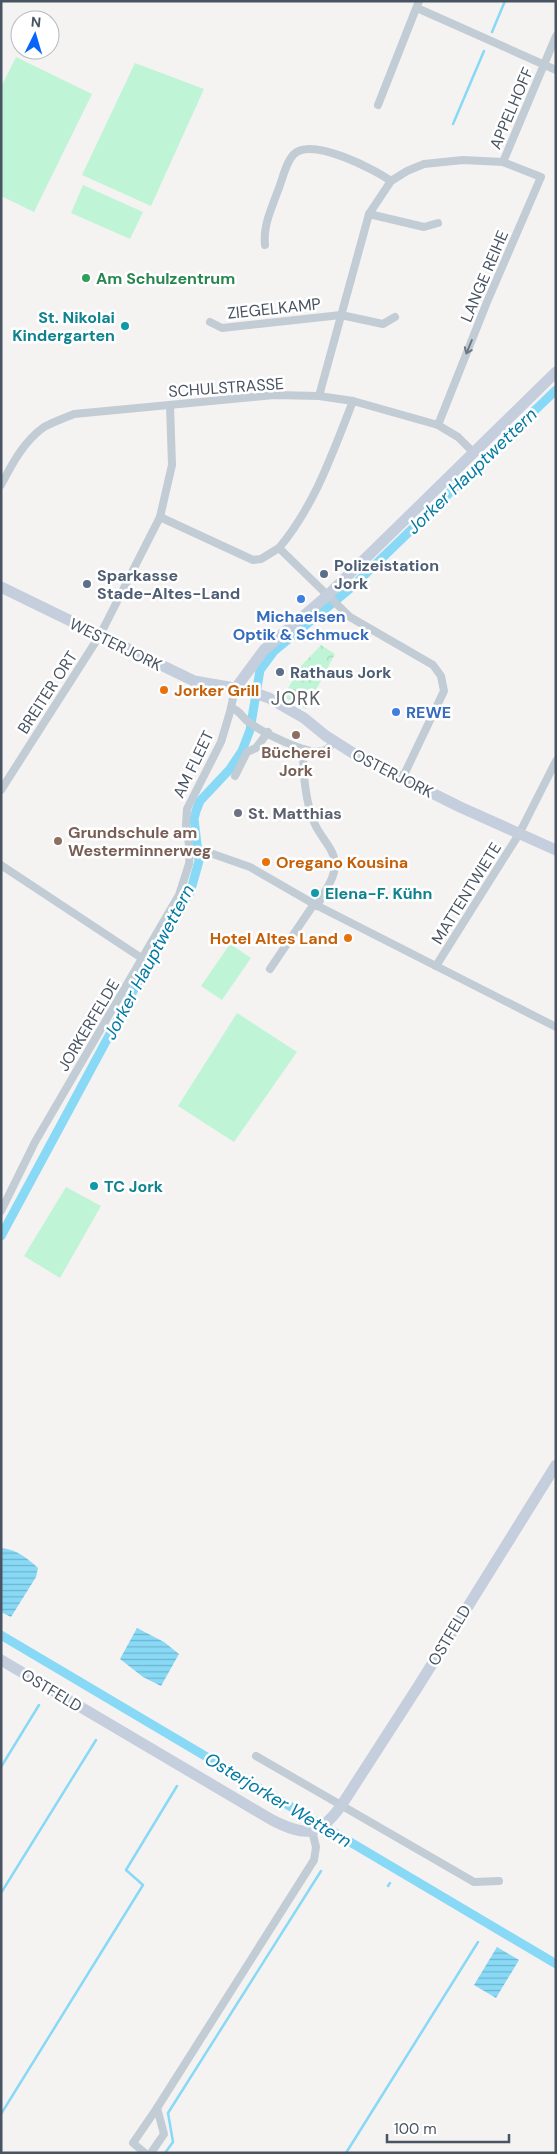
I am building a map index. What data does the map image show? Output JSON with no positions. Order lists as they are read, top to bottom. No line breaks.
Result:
{"streets":{"street":["APPELHOFF","LANGE REIHE","ZIEGELKAMP","SCHULSTRASSE","WESTERJORK","BREITER ORT","AM FLEET","OSTERJORK","MATTENTWIETE","JORKERFELDE","OSTFELD"]},"crossings":[["APPELHOFF","LANGE REIHE"],["LANGE REIHE","SCHULSTRASSE"],["SCHULSTRASSE","BREITER ORT"],["WESTERJORK","BREITER ORT"],["WESTERJORK","AM FLEET"],["WESTERJORK","OSTERJORK"],["AM FLEET","OSTERJORK"],["AM FLEET","JORKERFELDE"],["OSTERJORK","MATTENTWIETE"]],"one_way":["LANGE REIHE"],"districts":["JORK"],"water":["Jorker Hauptwettern","Osterjorker Wettern"],"places":["Am Schulzentrum","St. Nikolai Kindergarten","Polizeistation Jork","Sparkasse Stade-Altes-Land","Michaelsen Optik & Schmuck","Rathaus Jork","Jorker Grill","REWE","Bücherei Jork","St. Matthias","Grundschule am Westerminnerweg","Oregano Kousina","Elena-F. Kühn","Hotel Altes Land","TC Jork"],"scale_bar":"100 m","north":"top"}
